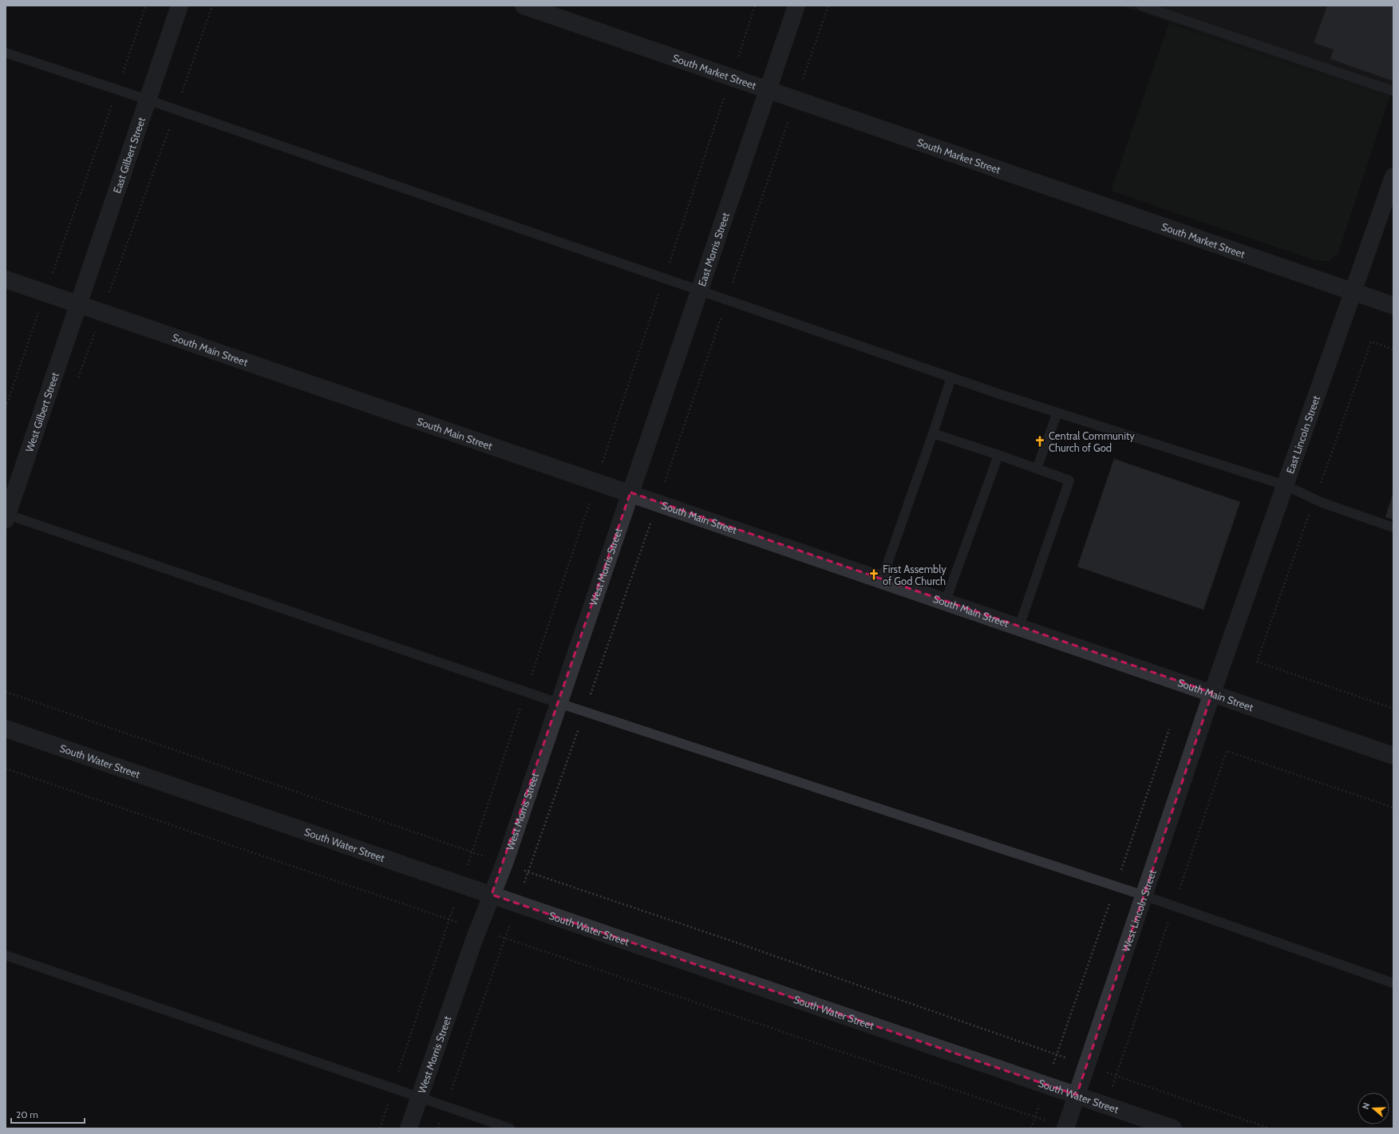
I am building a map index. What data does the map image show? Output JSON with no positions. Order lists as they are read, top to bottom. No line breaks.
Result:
{"streets":{"street":["South Market Street","East Gilbert Street","East Morris Street","South Main Street","West Gilbert Street","East Lincoln Street","West Morris Street","South Water Street","West Lincoln Street"]},"crossings":[["South Market Street","East Morris Street"],["South Market Street","East Lincoln Street"],["East Gilbert Street","South Main Street"],["East Gilbert Street","West Gilbert Street"],["East Morris Street","South Main Street"],["East Morris Street","West Morris Street"],["South Main Street","West Gilbert Street"],["South Main Street","East Lincoln Street"],["South Main Street","West Morris Street"],["South Main Street","West Lincoln Street"],["East Lincoln Street","West Lincoln Street"],["West Morris Street","South Water Street"],["South Water Street","West Lincoln Street"]],"places":{"church":["Central Community Church of God","First Assembly of God Church"]},"scale_bar":"20 m","north":"left"}
